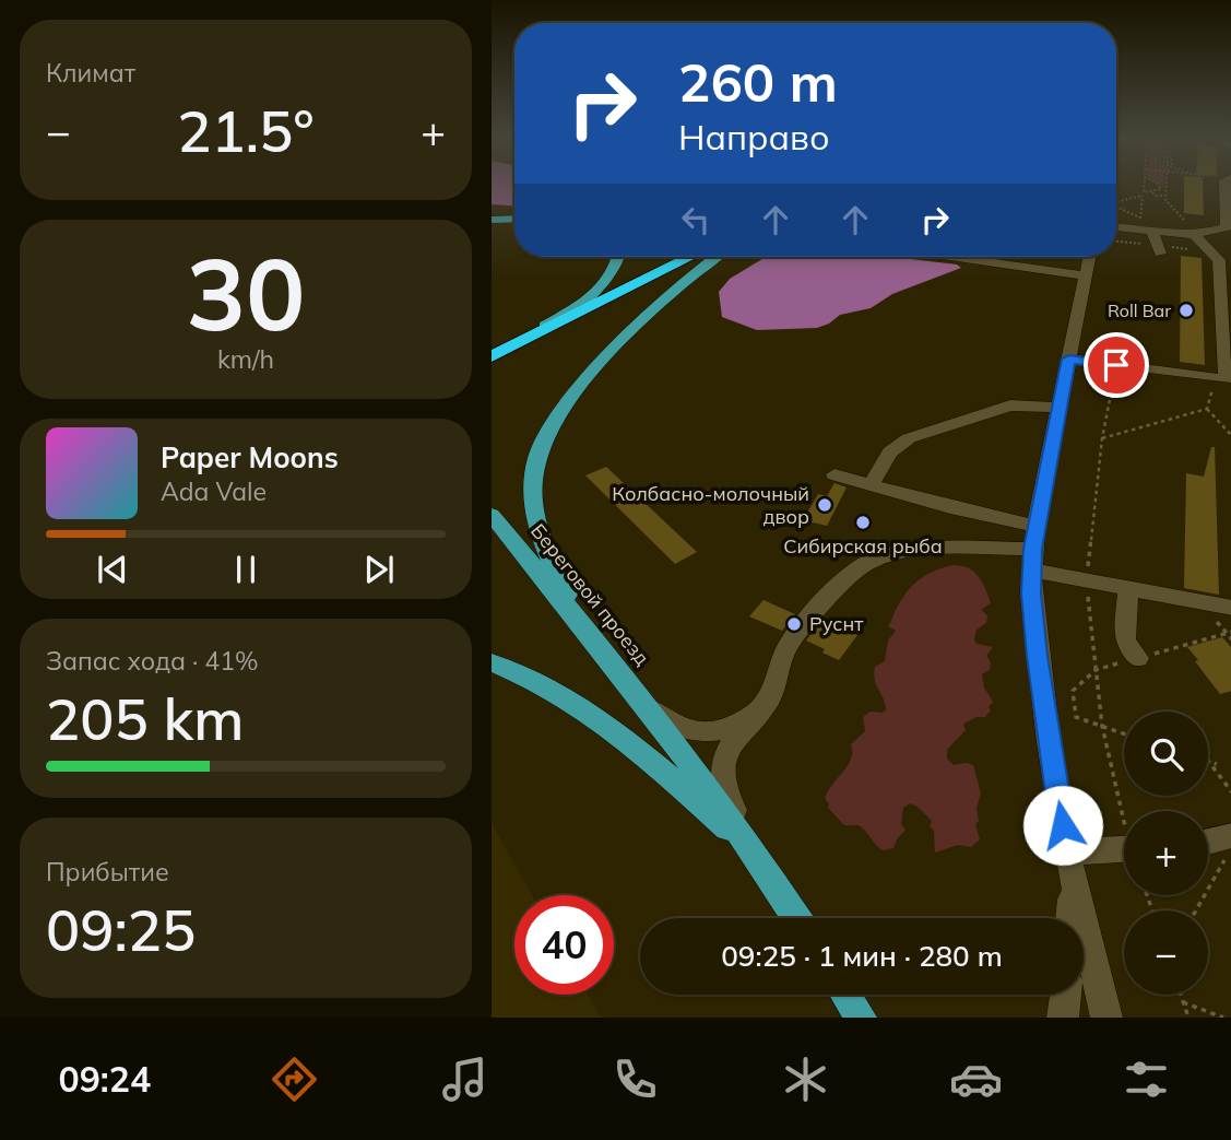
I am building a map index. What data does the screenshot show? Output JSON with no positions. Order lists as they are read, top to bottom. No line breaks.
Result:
{"streets":{"main road":["Береговой проезд"]},"places":["Roll Bar","Колбасно-молочный двор","Сибирская рыба","Руснт"],"page":{"tile":["Климат",["30","km/h"],["Запас хода · 41%","205 km"],["Прибытие","09:25"]],"turn":["260 m","Направо"],"heat":["−","21.5°","+"],"song":["Paper Moons","Ada Vale"],"map_buttons":["+","−"],"limit":"40","trip":"09:25 · 1 мин · 280 m","tabs":"09:24"}}
